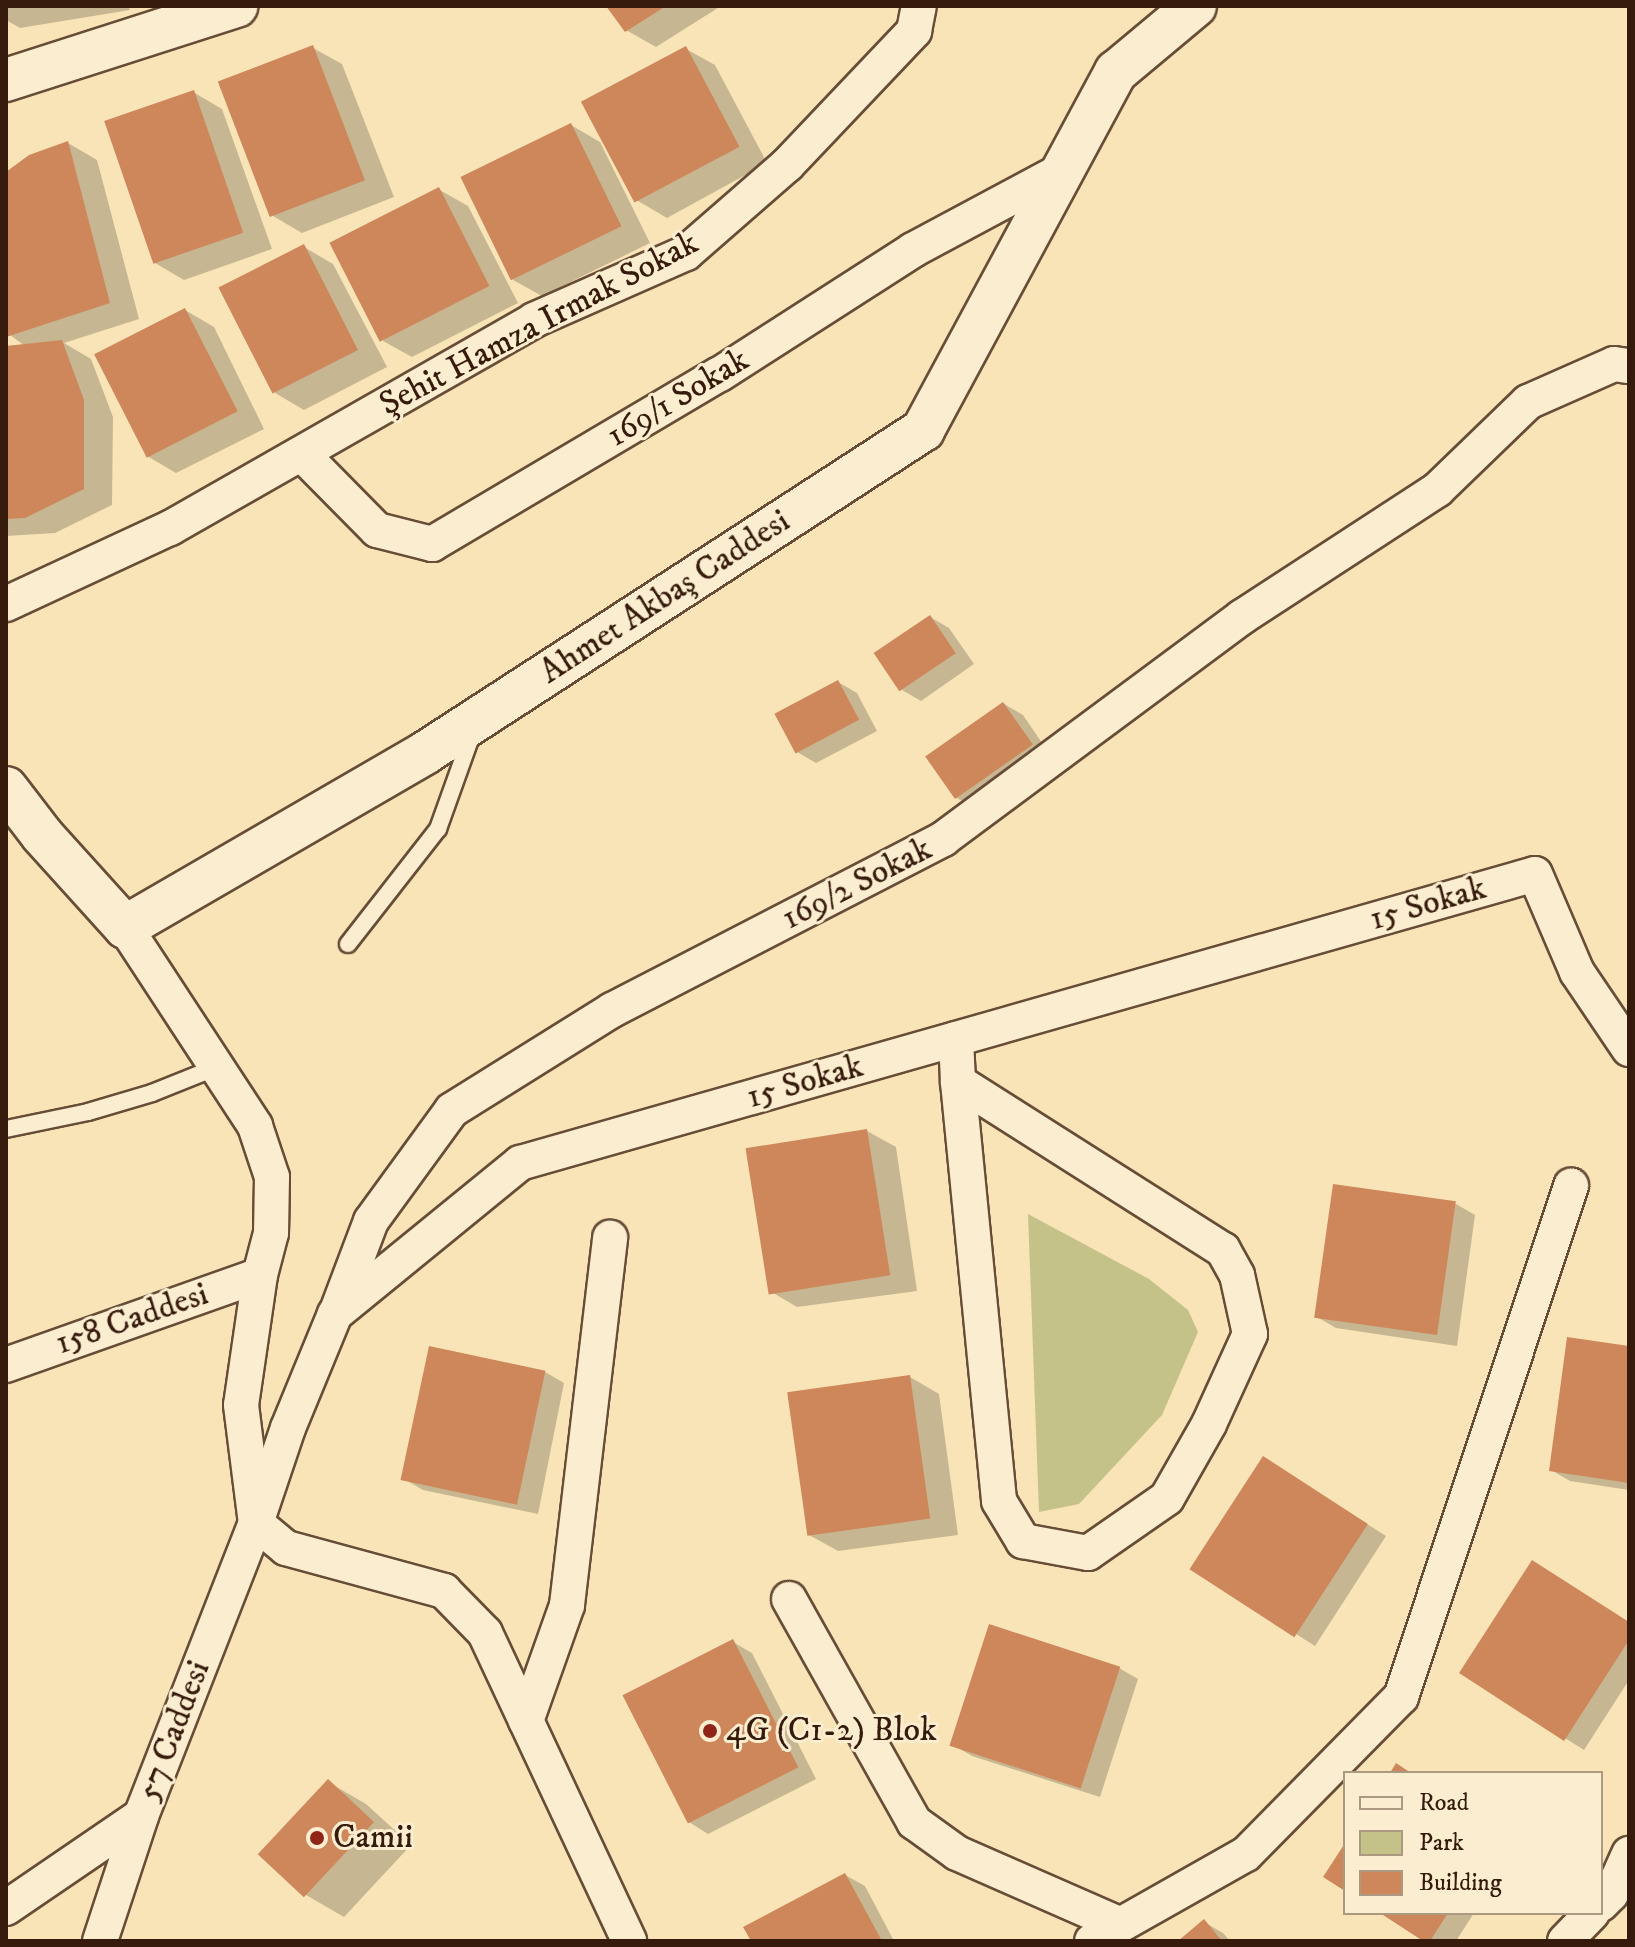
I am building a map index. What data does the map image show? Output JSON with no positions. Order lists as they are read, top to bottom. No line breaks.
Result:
{"streets":{"street":["Şehit Hamza Irmak Sokak","169/1 Sokak","Ahmet Akbaş Caddesi","169/2 Sokak","15 Sokak","158 Caddesi","57 Caddesi"]},"crossings":[["Şehit Hamza Irmak Sokak","169/1 Sokak"],["169/1 Sokak","Ahmet Akbaş Caddesi"],["169/2 Sokak","15 Sokak"],["15 Sokak","57 Caddesi"]],"places":["4G (C1-2) Blok","Camii"],"legend":["Road","Park","Building"]}
